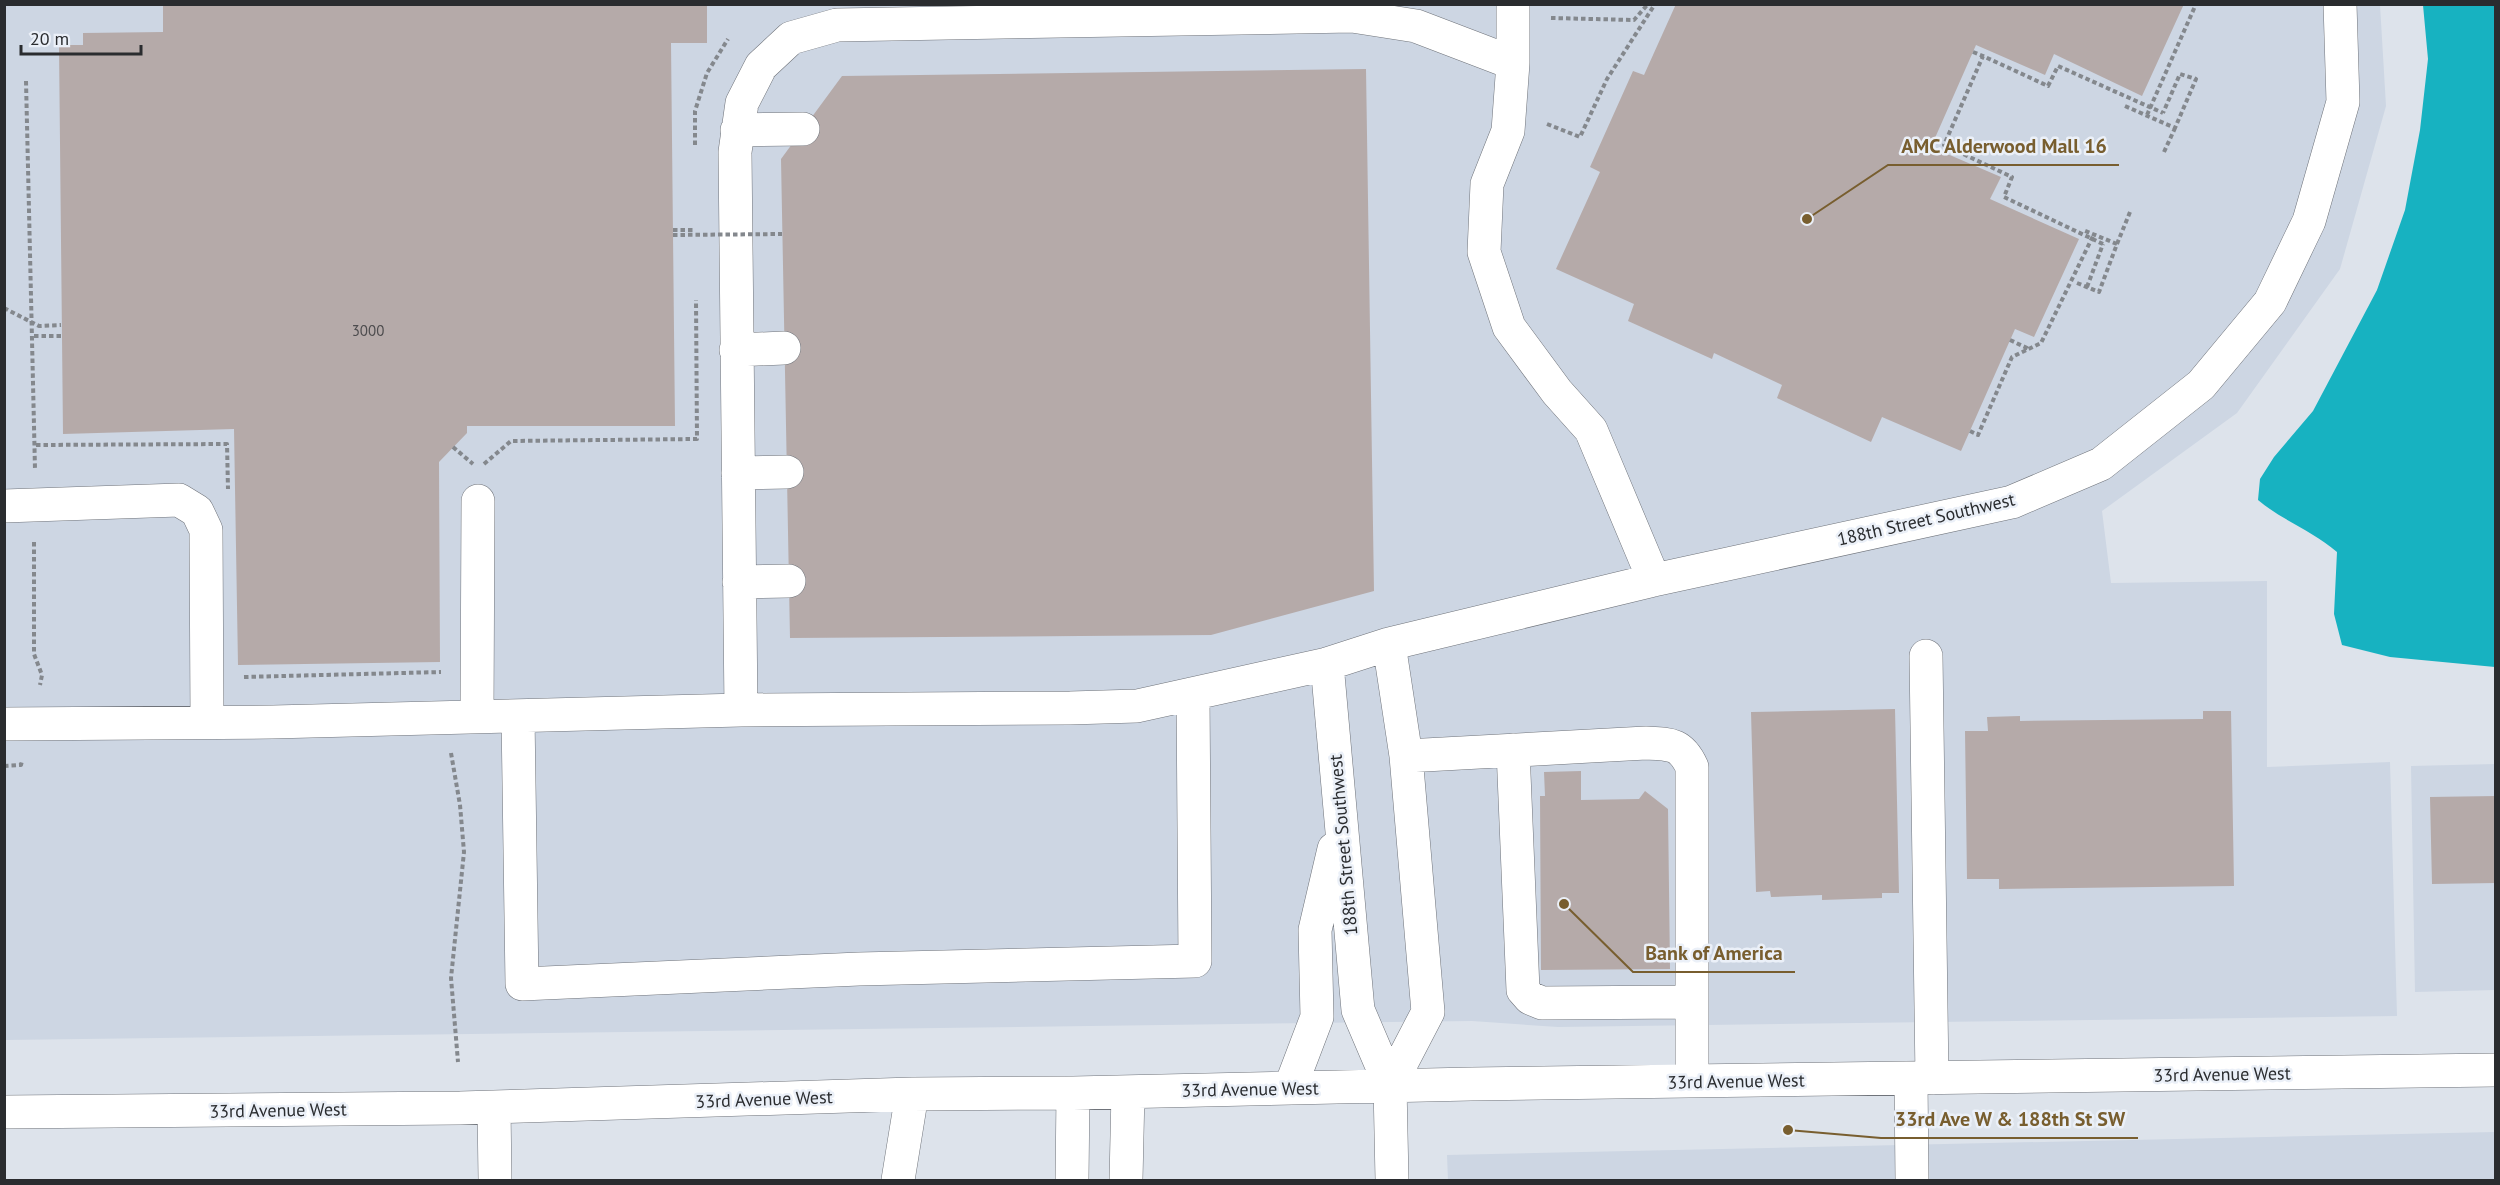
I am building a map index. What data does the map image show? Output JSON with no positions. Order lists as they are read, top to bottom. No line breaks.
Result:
{"streets":{"street":["188th Street Southwest","33rd Avenue West"]},"crossings":[["188th Street Southwest","33rd Avenue West"]],"places":["AMC Alderwood Mall 16","Bank of America","33rd Ave W & 188th St SW"],"house_numbers":["3000"],"scale_bar":"20 m"}
